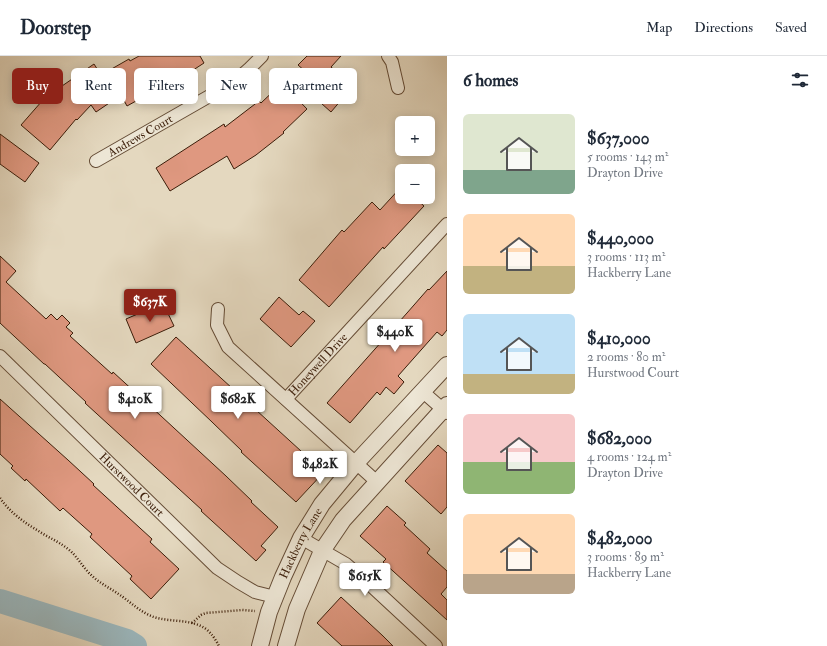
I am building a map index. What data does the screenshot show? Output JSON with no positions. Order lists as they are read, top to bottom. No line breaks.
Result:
{"streets":{"street":["Andrews Court","Honeywell Drive","Hurstwood Court","Hackberry Lane"]},"crossings":[["Hurstwood Court","Hackberry Lane"]],"page":{"header":"Doorstep","nav":["Map","Directions","Saved"],"heading":"6 homes","chip":["Buy","Rent","Filters","New","Apartment"],"list":[{"name":"$637,000","note":"5 rooms · 143 m² · Drayton Drive"},{"name":"$440,000","note":"3 rooms · 113 m² · Hackberry Lane"},{"name":"$410,000","note":"2 rooms · 80 m² · Hurstwood Court"},{"name":"$682,000","note":"4 rooms · 124 m² · Drayton Drive"},{"name":"$482,000","note":"3 rooms · 89 m² · Hackberry Lane"}],"map_buttons":["+","−"],"price":["$637K","$440K","$410K","$682K","$482K","$615K"]}}
